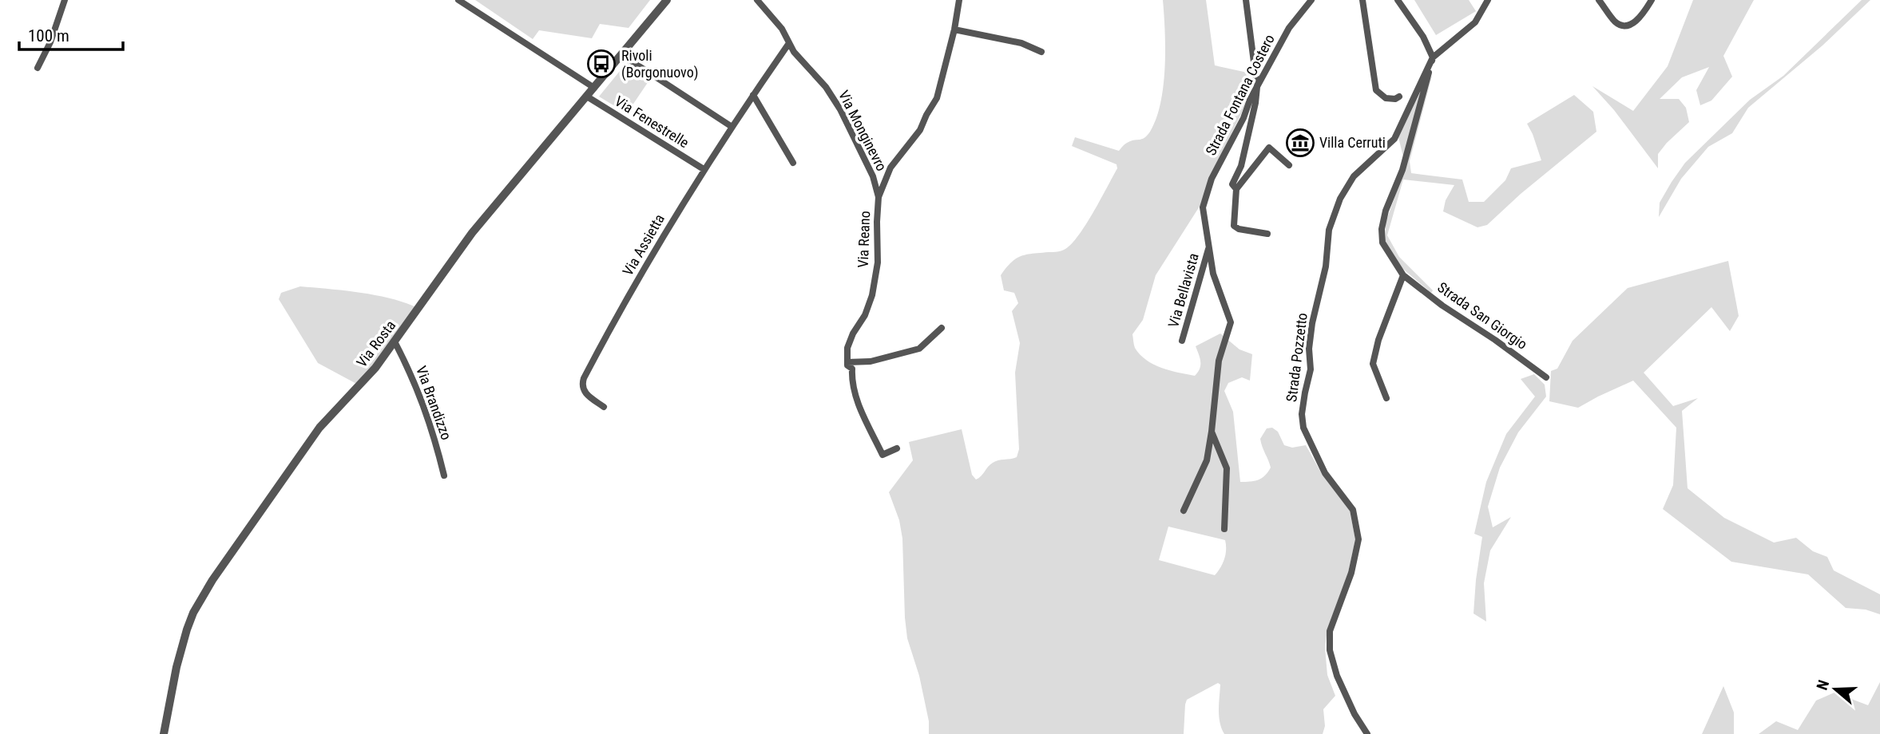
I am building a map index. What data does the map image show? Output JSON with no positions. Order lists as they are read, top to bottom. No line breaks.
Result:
{"streets":{"street":["Strada Fontana Costero","Via Fenestrelle","Via Monginevro","Via Reano","Via Assietta","Via Bellavista","Strada San Giorgio","Via Rosta","Strada Pozzetto","Via Brandizzo"]},"crossings":[["Strada Fontana Costero","Via Bellavista"],["Via Fenestrelle","Via Assietta"],["Via Fenestrelle","Via Rosta"],["Via Monginevro","Via Reano"],["Via Monginevro","Via Assietta"],["Strada San Giorgio","Strada Pozzetto"],["Via Rosta","Via Brandizzo"]],"places":{"bus stop":["Rivoli (Borgonuovo)"],"museum":["Villa Cerruti"]},"scale_bar":"100 m","north":"left"}
